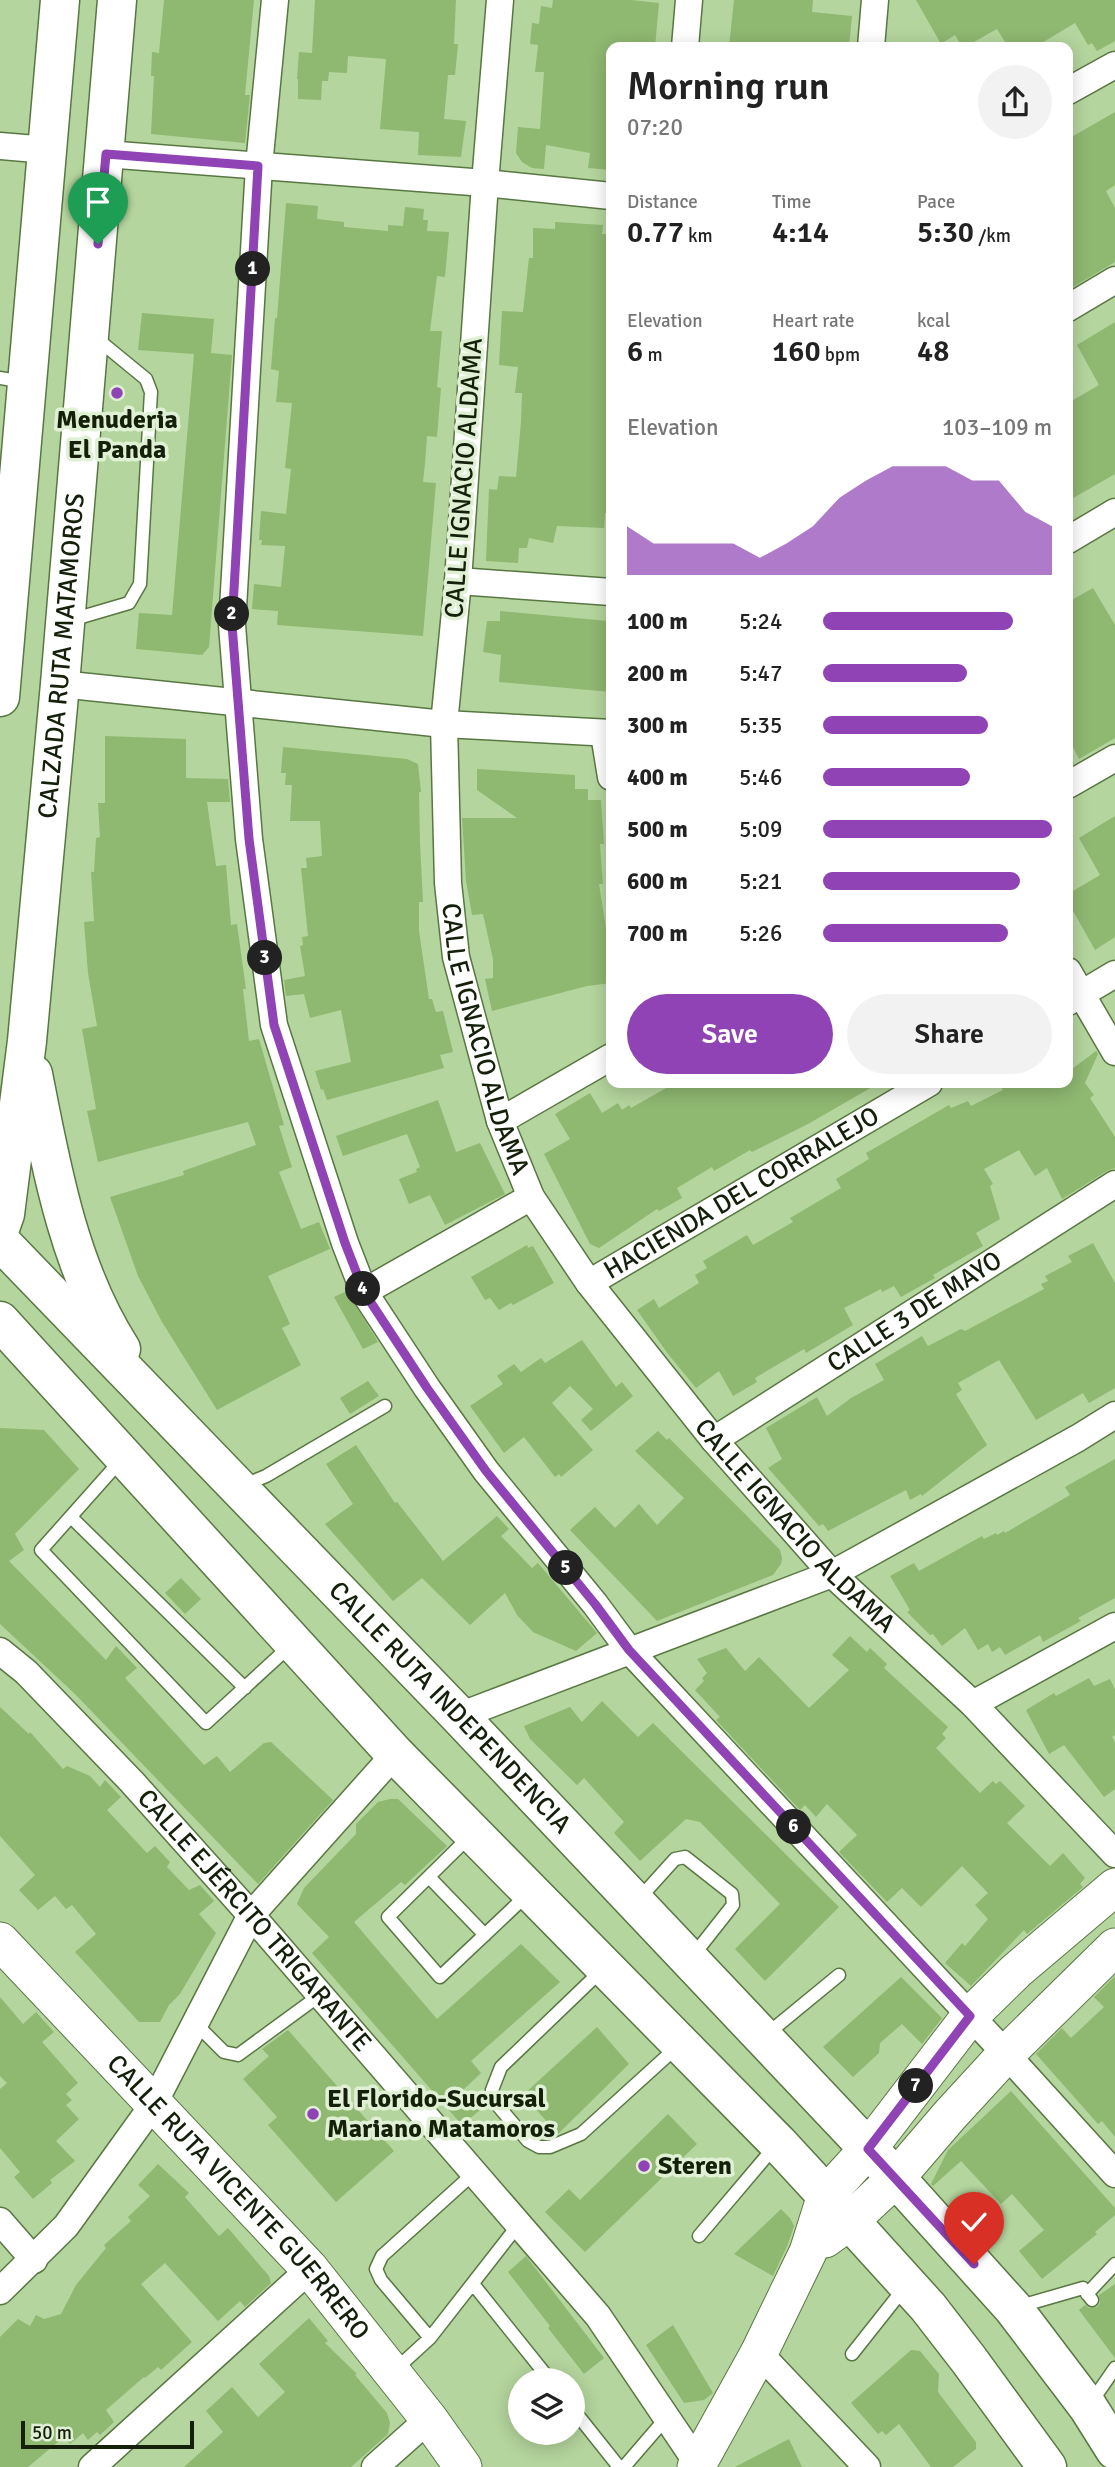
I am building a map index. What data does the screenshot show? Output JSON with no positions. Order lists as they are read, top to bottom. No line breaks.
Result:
{"streets":{"main road":["CALZADA RUTA MATAMOROS","CALLE RUTA INDEPENDENCIA","CALLE RUTA VICENTE GUERRERO"],"street":["CALLE IGNACIO ALDAMA","HACIENDA DEL CORRALEJO","CALLE 3 DE MAYO","CALLE EJÉRCITO TRIGARANTE"]},"crossings":[["CALLE IGNACIO ALDAMA","HACIENDA DEL CORRALEJO"],["CALLE IGNACIO ALDAMA","CALLE 3 DE MAYO"]],"places":["Menuderia El Panda","El Florido-Sucursal Mariano Matamoros","Steren"],"scale_bar":"50 m","page":{"heading":["Morning run","07:20"],"stats":[["Distance","0.77 km"],["Time","4:14"],["Pace","5:30 /km"],["Elevation","6 m"],["Heart rate","160 bpm"],["kcal","48"]],"pins":["1","2","3","4","5","6","7"],"chart":["Elevation","103–109 m"],"list":[{"name":"100 m","note":"5:24"},{"name":"200 m","note":"5:47"},{"name":"300 m","note":"5:35"},{"name":"400 m","note":"5:46"},{"name":"500 m","note":"5:09"},{"name":"600 m","note":"5:21"},{"name":"700 m","note":"5:26"}],"buttons":["Save","Share"],"scale":"50 m"}}
